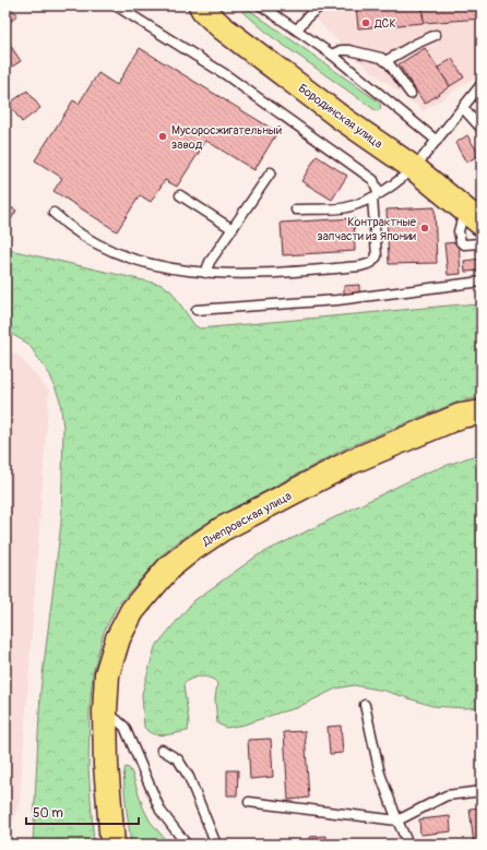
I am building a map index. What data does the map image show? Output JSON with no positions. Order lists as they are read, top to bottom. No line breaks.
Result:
{"streets":{"main road":["Бородинская улица","Днепровская улица"]},"places":["ДСК","Мусоросжигательный завод","Контрактные запчасти из Японии"],"scale_bar":"50 m"}
